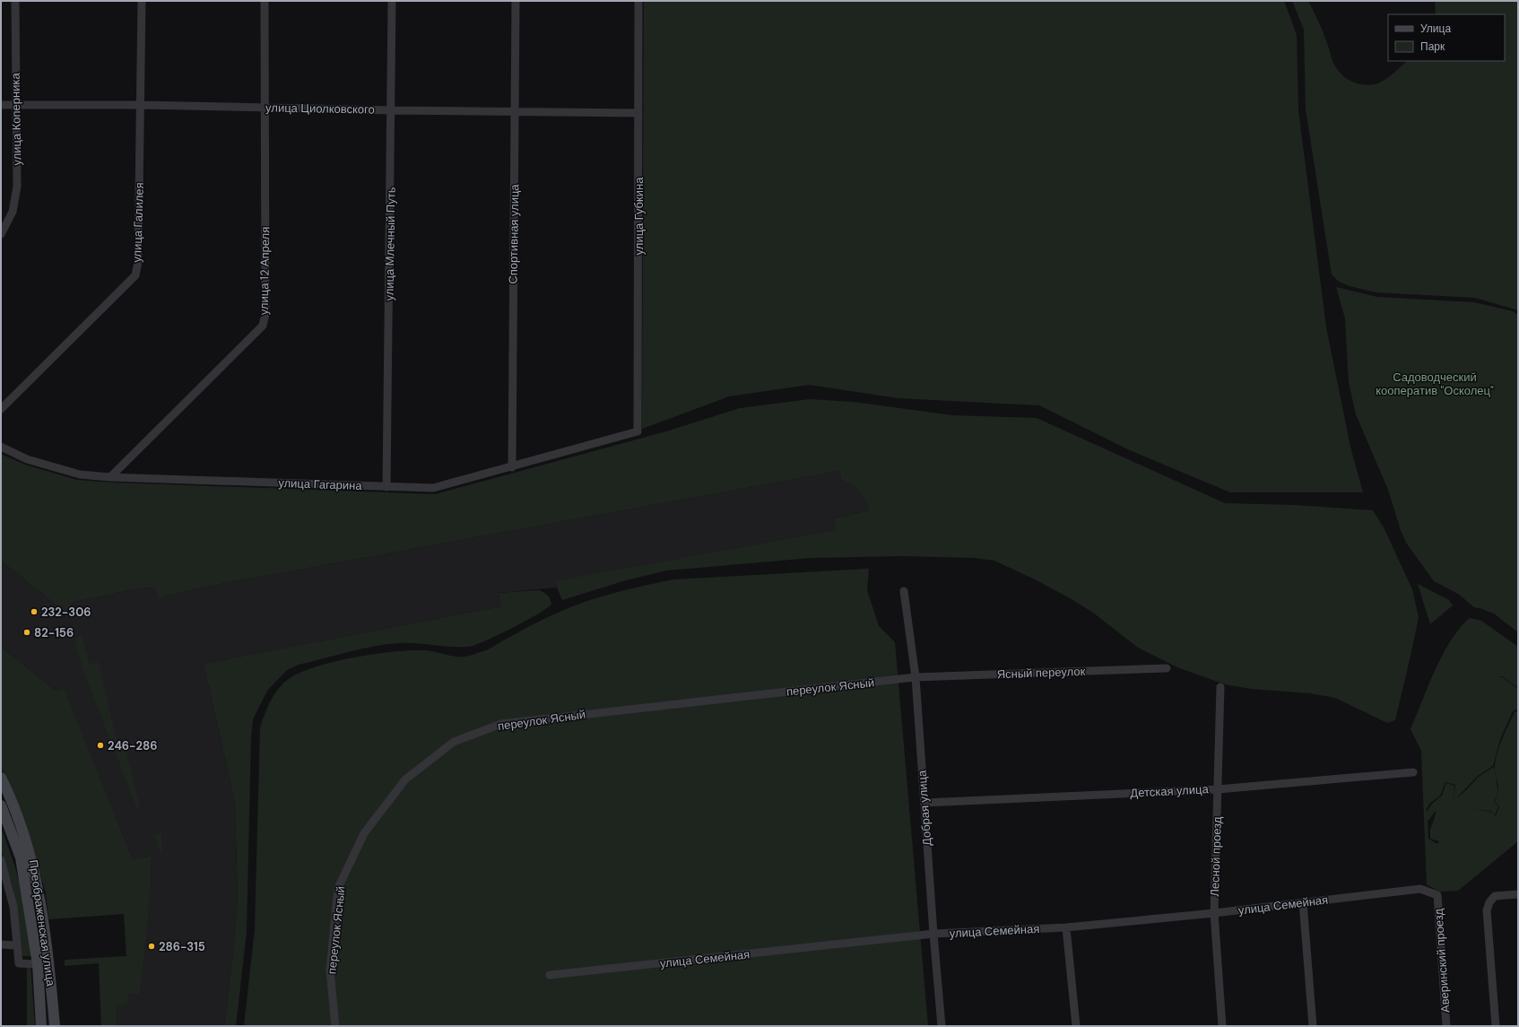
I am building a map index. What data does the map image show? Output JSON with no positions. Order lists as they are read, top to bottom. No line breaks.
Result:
{"streets":{"main road":["Преображенская улица"],"street":["улица Циолковского","улица Коперника","улица Губкина","улица Галилея","Спортивная улица","улица Млечный Путь","улица 12 Апреля","улица Гагарина","Ясный переулок","переулок Ясный","Детская улица","Добрая улица","Лесной проезд","улица Семейная","Аверинский проезд"]},"crossings":[["улица Циолковского","улица Коперника"],["улица Циолковского","улица Губкина"],["улица Циолковского","улица Галилея"],["улица Циолковского","Спортивная улица"],["улица Циолковского","улица Млечный Путь"],["улица Циолковского","улица 12 Апреля"],["улица Губкина","улица Гагарина"],["Спортивная улица","улица Гагарина"],["улица Млечный Путь","улица Гагарина"],["улица 12 Апреля","улица Гагарина"],["Ясный переулок","переулок Ясный"],["Ясный переулок","Добрая улица"],["переулок Ясный","Добрая улица"],["Детская улица","Добрая улица"],["Детская улица","Лесной проезд"],["Добрая улица","улица Семейная"],["Лесной проезд","улица Семейная"],["улица Семейная","Аверинский проезд"]],"parks":["Садоводческий кооператив \"Осколец\""],"places":["232-306","82-156","246-286","286-315"],"legend":["Улица","Парк"]}
